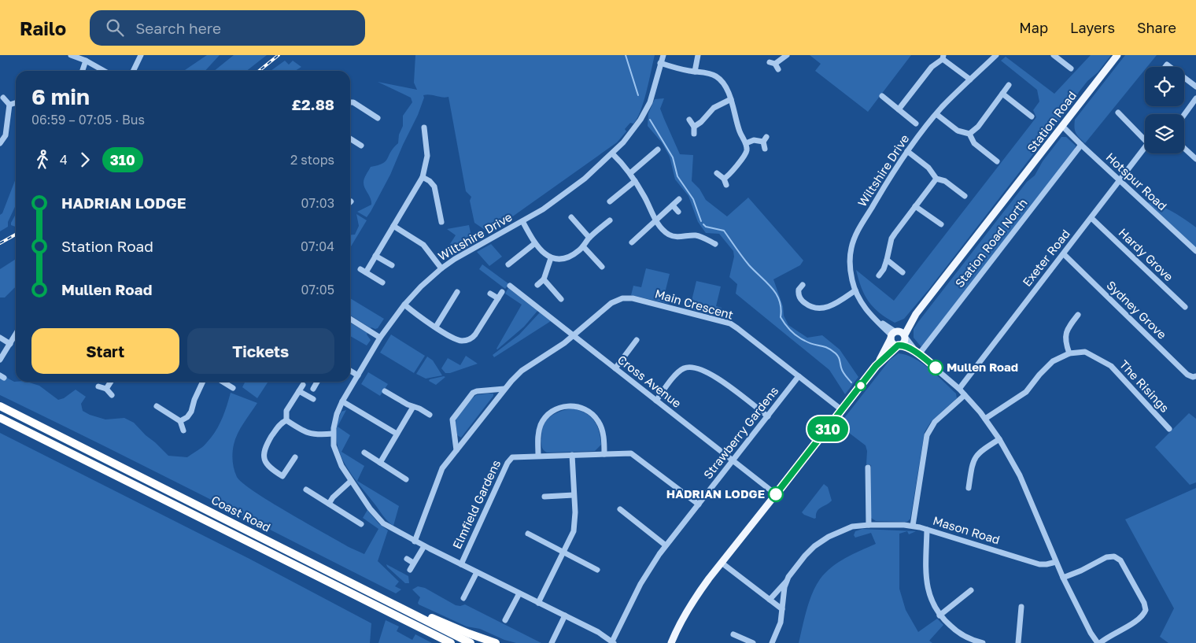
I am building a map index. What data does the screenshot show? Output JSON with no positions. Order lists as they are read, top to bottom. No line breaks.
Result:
{"streets":{"highway":["Coast Road"],"main road":["Station Road"],"street":["Wiltshire Drive","Hotspur Road","Station Road North","Hardy Grove","Exeter Road","Main Crescent","Sydney Grove","Cross Avenue","The Risings","Strawberry Gardens","Elmfield Gardens","Mason Road"]},"crossings":[["Station Road","Wiltshire Drive"],["Station Road","Hotspur Road"],["Station Road","Main Crescent"],["Station Road","Cross Avenue"],["Wiltshire Drive","Main Crescent"],["Wiltshire Drive","Strawberry Gardens"],["Wiltshire Drive","Elmfield Gardens"],["Hotspur Road","Station Road North"],["Hotspur Road","Exeter Road"],["Hardy Grove","Exeter Road"],["Exeter Road","Sydney Grove"],["Main Crescent","Cross Avenue"],["Main Crescent","Strawberry Gardens"],["Cross Avenue","Strawberry Gardens"],["Strawberry Gardens","Elmfield Gardens"]],"places":["Mullen Road","HADRIAN LODGE"],"lines":["bus line 310"],"page":{"header":"Railo","search":"Search here","nav":["Map","Layers","Share"],"on_map":"310","heading":["6 min","06:59 – 07:05 · Bus","£2.88"],"legs":["4","310","2 stops"],"list":[{"name":"HADRIAN LODGE","value":"07:03"},{"name":"Station Road","value":"07:04"},{"name":"Mullen Road","value":"07:05"}],"buttons":["Start","Tickets"]}}
